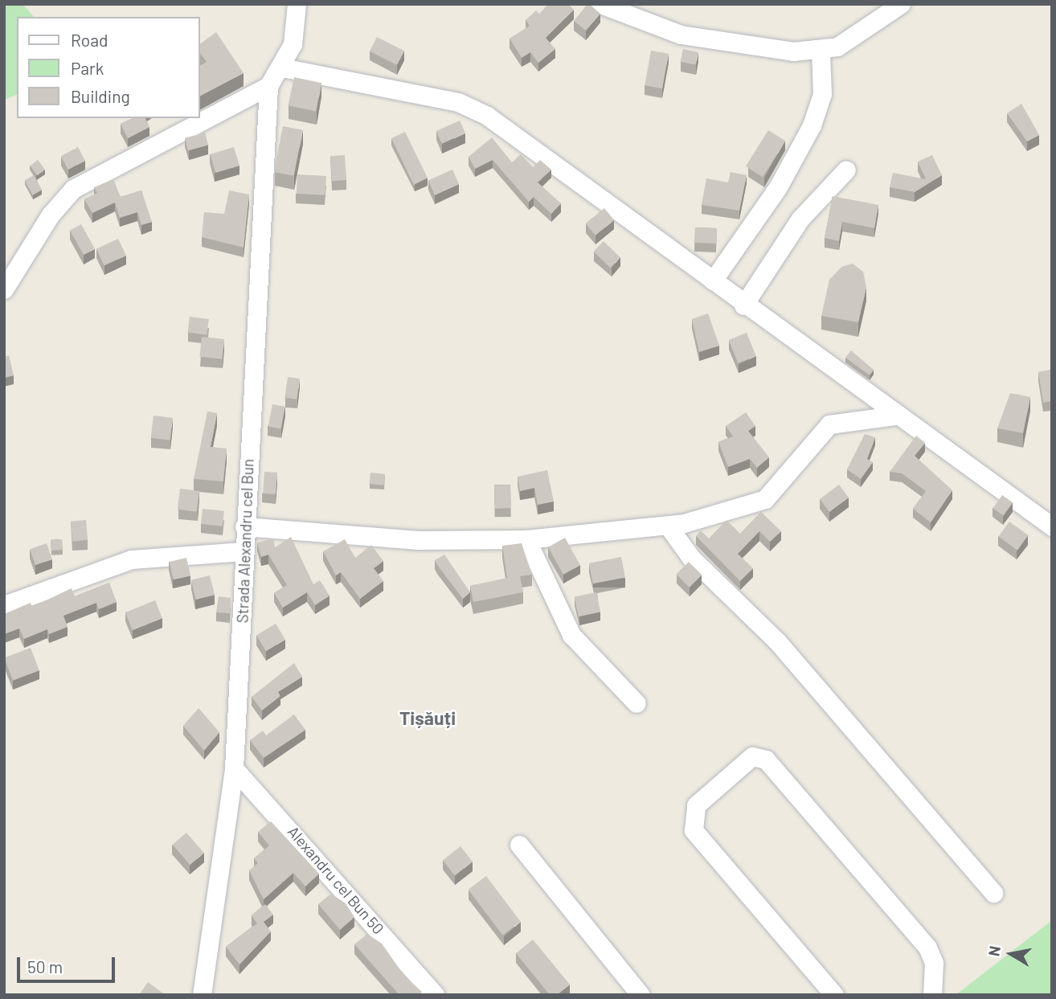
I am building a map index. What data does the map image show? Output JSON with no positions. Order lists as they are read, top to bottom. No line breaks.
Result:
{"streets":{"street":["Strada Alexandru cel Bun","Alexandru cel Bun 50"]},"crossings":[["Strada Alexandru cel Bun","Alexandru cel Bun 50"]],"districts":["Tișăuți"],"legend":["Road","Park","Building"],"scale_bar":"50 m","north":"left"}
